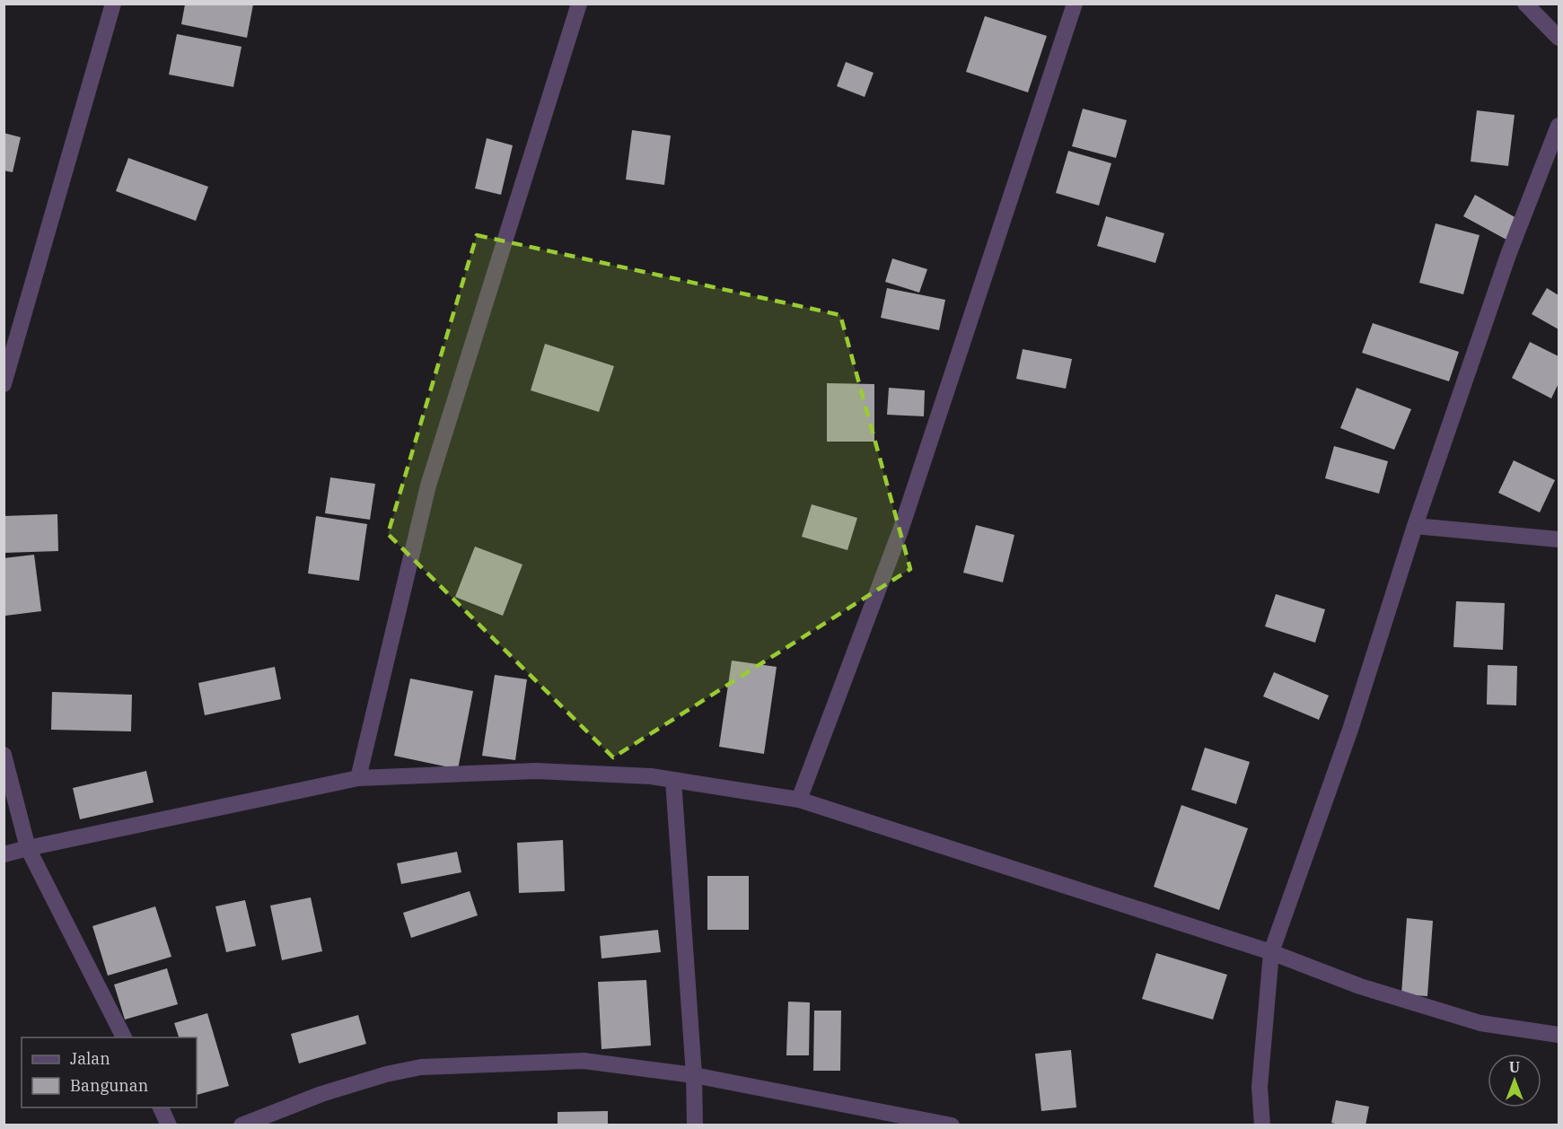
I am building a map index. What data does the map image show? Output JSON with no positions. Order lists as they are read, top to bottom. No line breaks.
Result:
{"legend":["Jalan","Bangunan"],"north":"top"}
